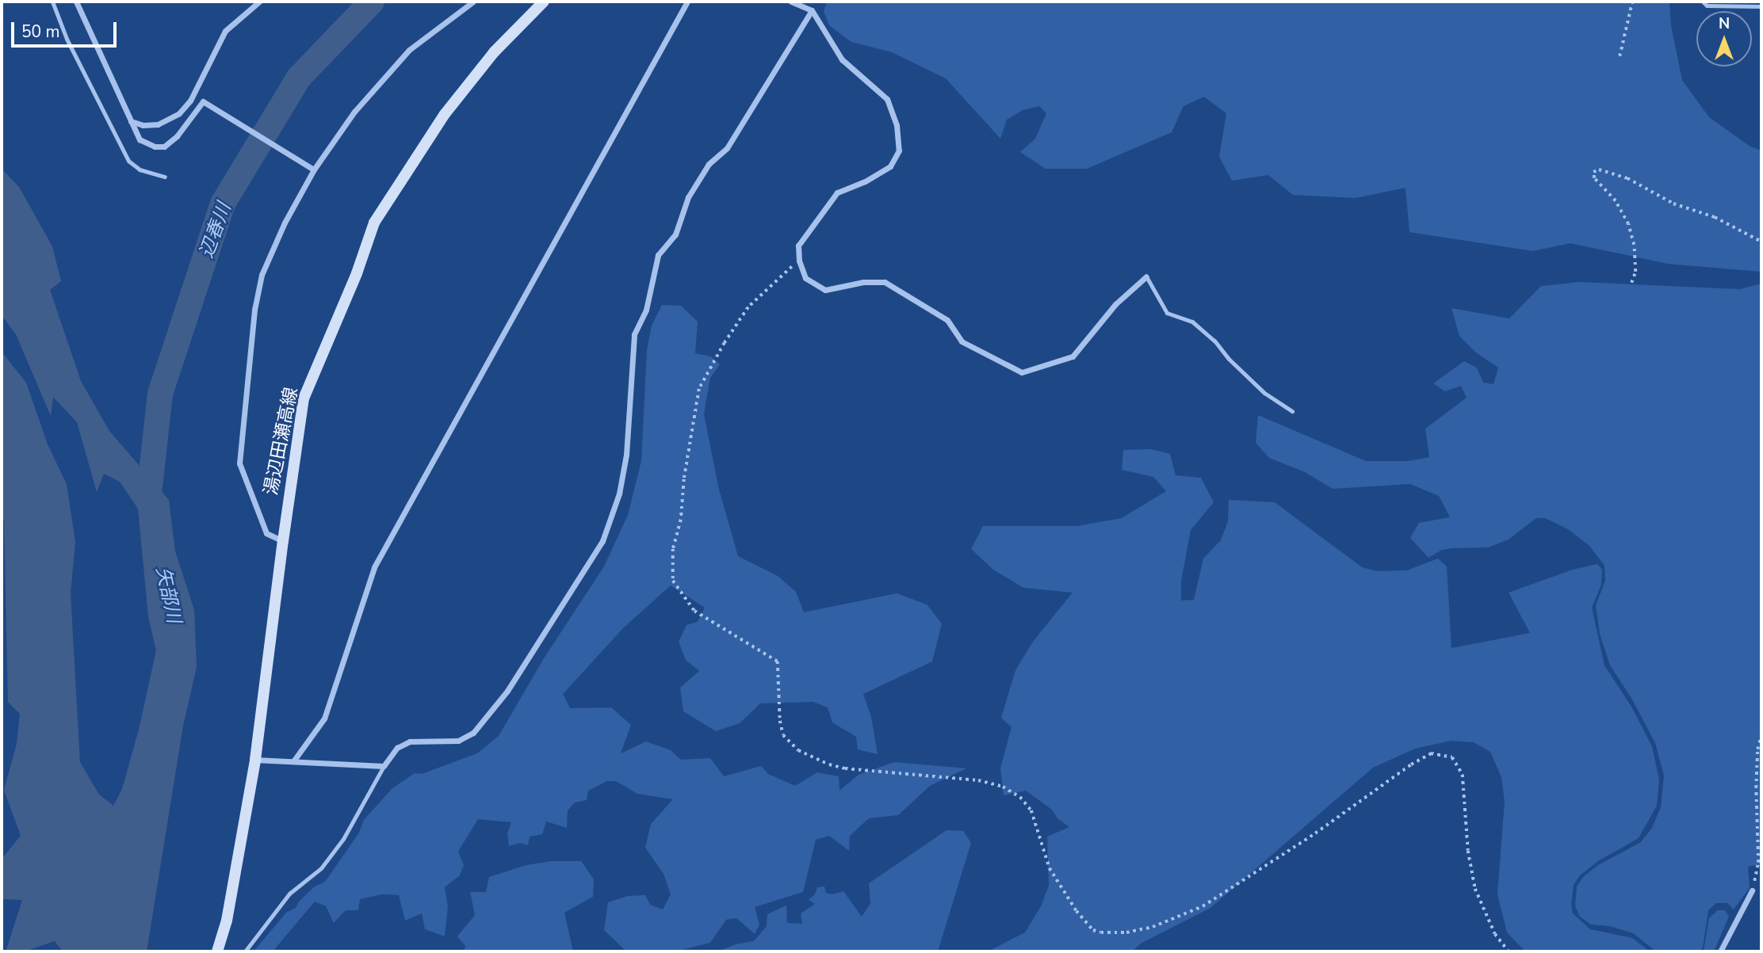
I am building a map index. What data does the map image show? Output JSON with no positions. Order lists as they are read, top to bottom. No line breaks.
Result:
{"streets":{"main road":["湯辺田瀬高線"]},"water":["辺春川","矢部川"],"scale_bar":"50 m","north":"top"}
